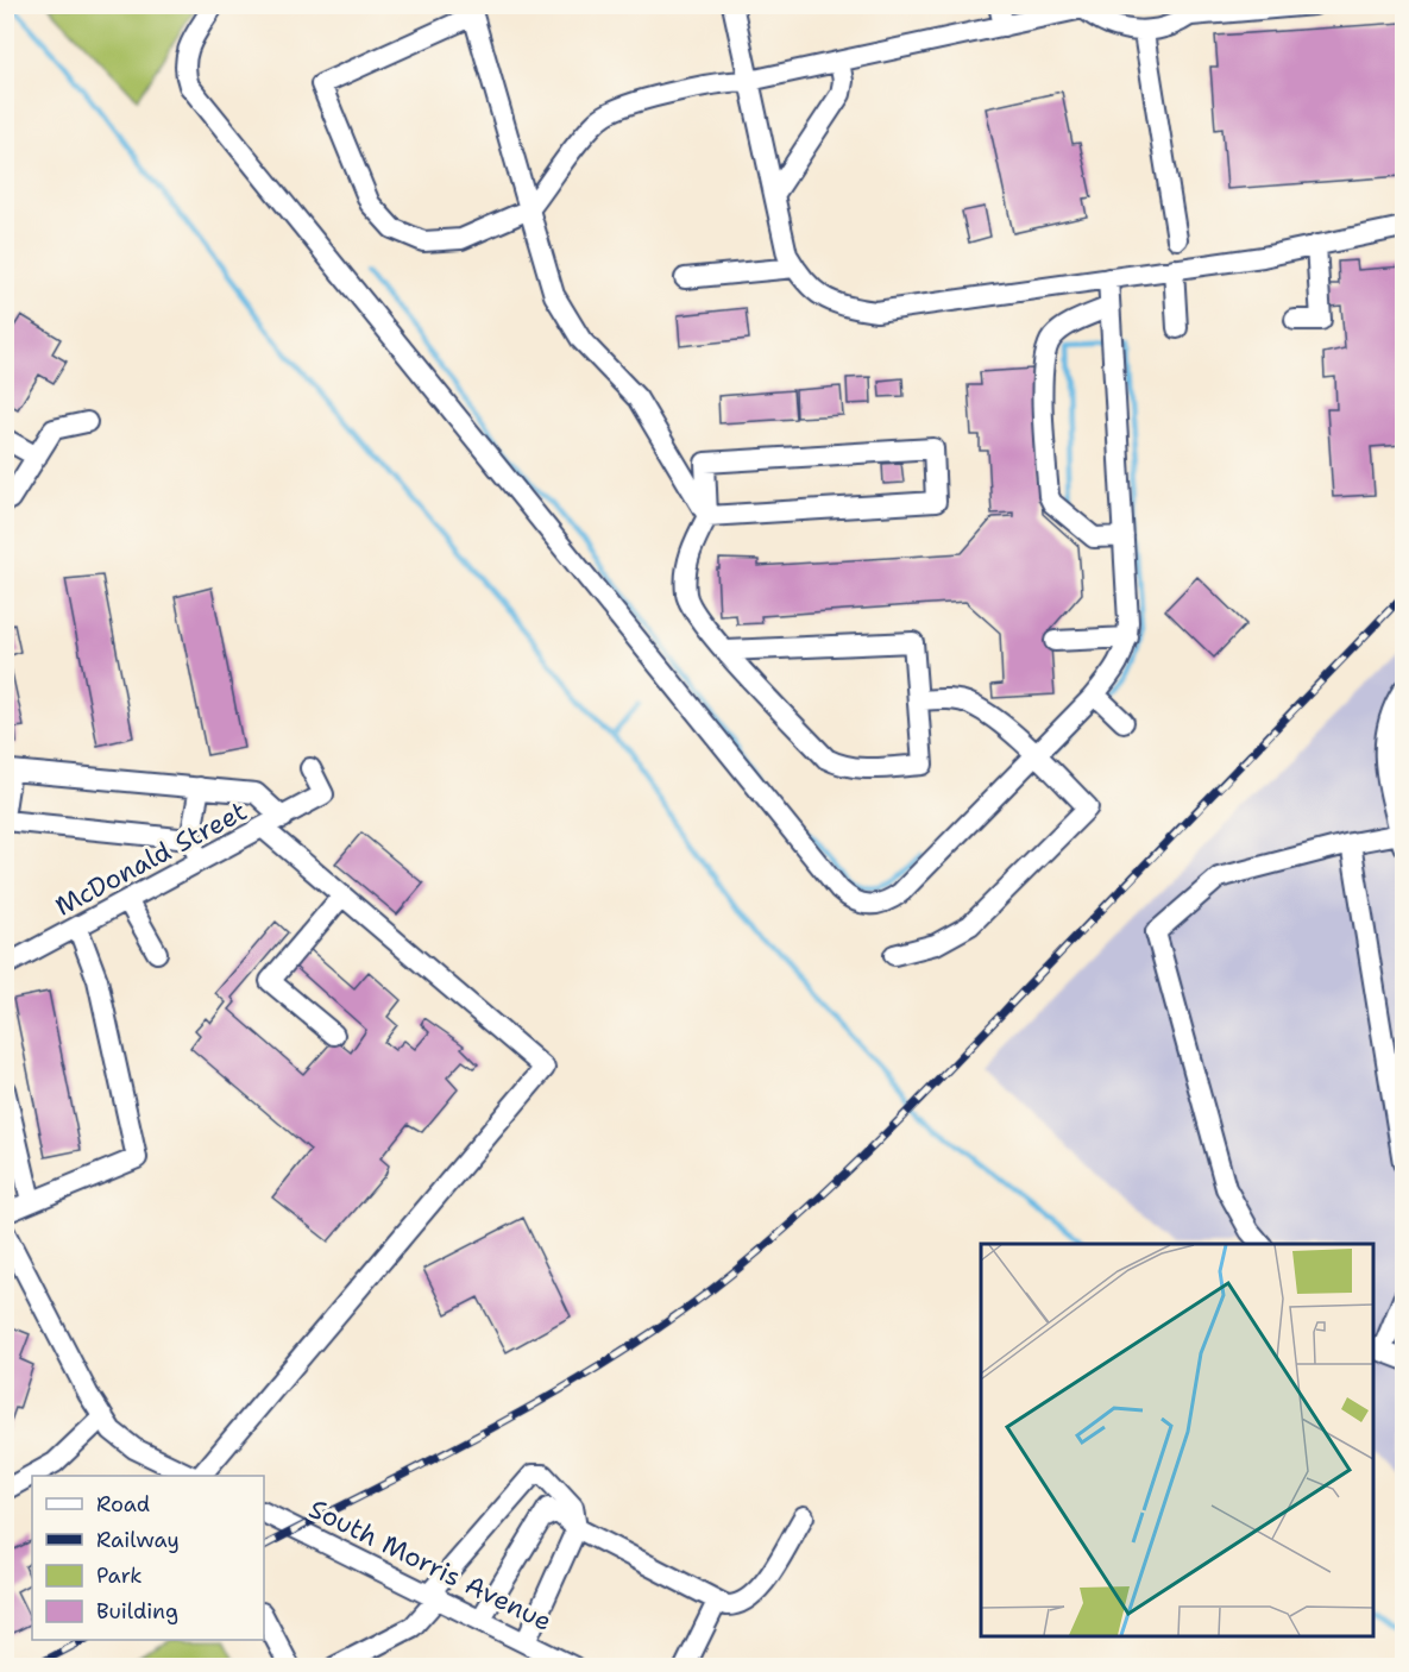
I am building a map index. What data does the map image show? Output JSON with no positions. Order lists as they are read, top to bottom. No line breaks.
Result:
{"streets":{"street":["McDonald Street","South Morris Avenue"]},"legend":["Road","Railway","Park","Building"]}
